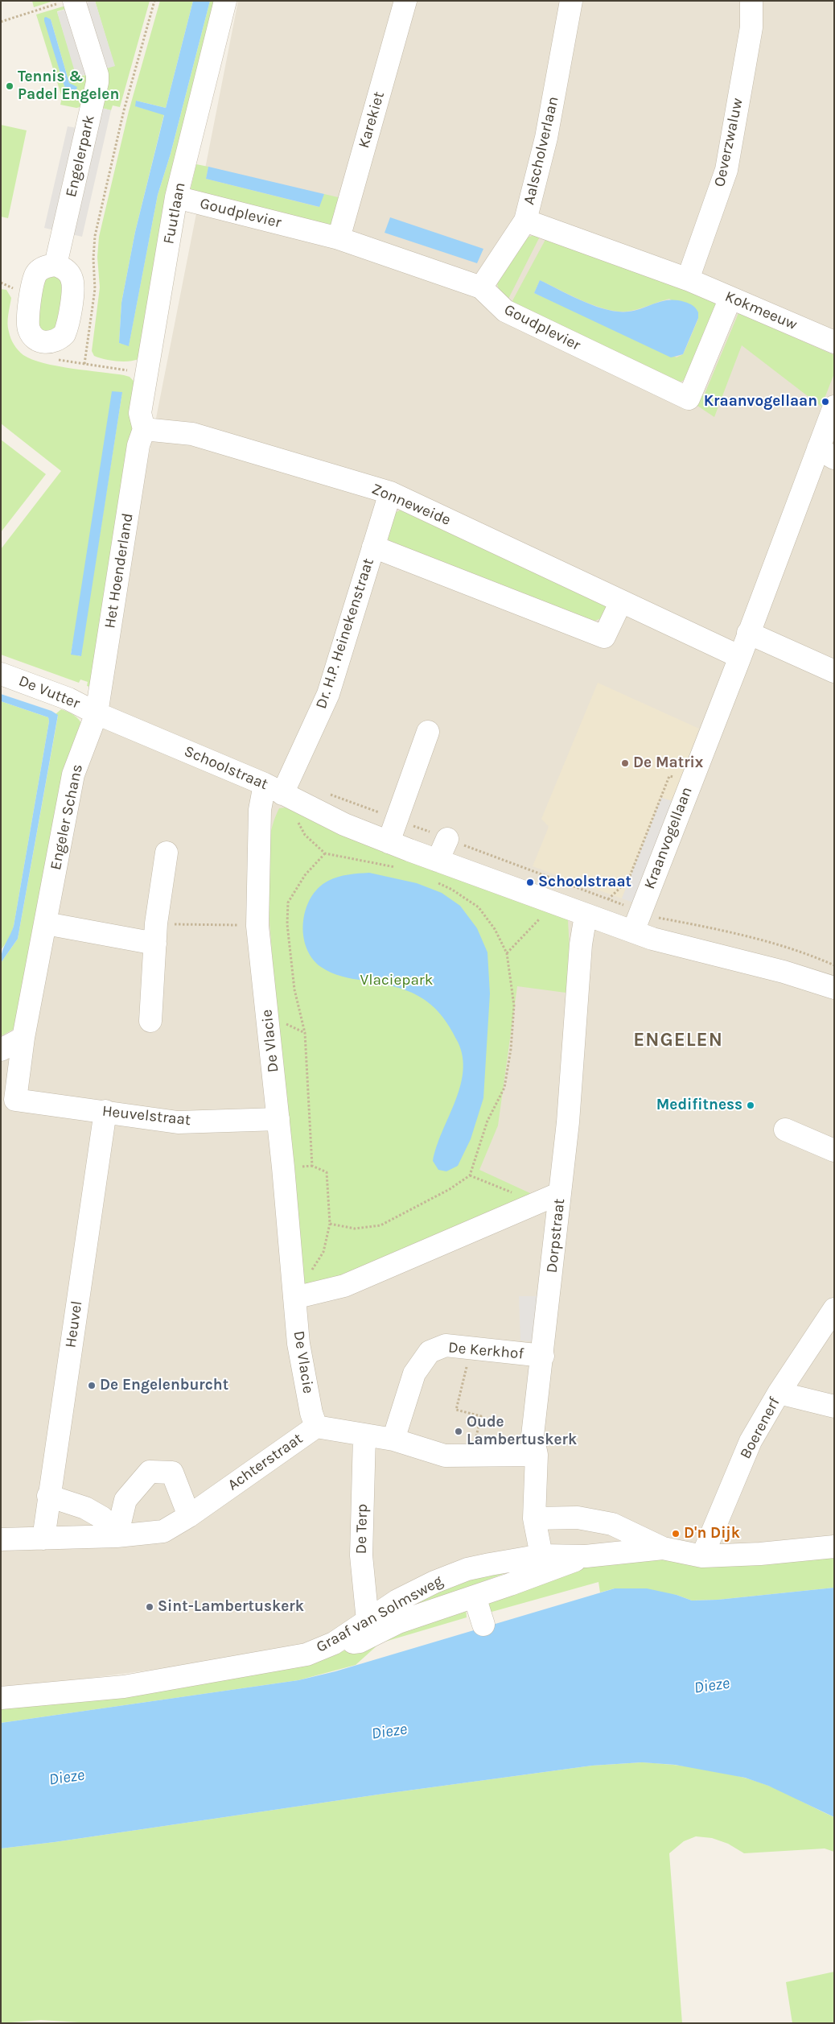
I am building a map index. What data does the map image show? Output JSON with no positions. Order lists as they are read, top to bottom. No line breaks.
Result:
{"streets":{"street":["Karekiet","Oeverzwaluw","Aalscholverlaan","Engelerpark","Fuutlaan","Goudplevier","Kokmeeuw","Zonneweide","Het Hoenderland","Dr. H.P. Heinekenstraat","De Vutter","Schoolstraat","Engeler Schans","Kraanvogellaan","De Vlacie","Heuvelstraat","Dorpstraat","Heuvel","De Kerkhof","Boerenerf","Achterstraat","De Terp","Graaf van Solmsweg"]},"crossings":[["Karekiet","Goudplevier"],["Oeverzwaluw","Kokmeeuw"],["Aalscholverlaan","Goudplevier"],["Fuutlaan","Goudplevier"],["Fuutlaan","Zonneweide"],["Fuutlaan","Het Hoenderland"],["Goudplevier","Kokmeeuw"],["Zonneweide","Het Hoenderland"],["Zonneweide","Dr. H.P. Heinekenstraat"],["Zonneweide","Kraanvogellaan"],["Het Hoenderland","De Vutter"],["Het Hoenderland","Schoolstraat"],["Het Hoenderland","Engeler Schans"],["Dr. H.P. Heinekenstraat","Schoolstraat"],["Dr. H.P. Heinekenstraat","De Vlacie"],["De Vutter","Schoolstraat"],["De Vutter","Engeler Schans"],["Schoolstraat","Engeler Schans"],["Schoolstraat","Kraanvogellaan"],["Schoolstraat","De Vlacie"],["Schoolstraat","Dorpstraat"],["Engeler Schans","Heuvelstraat"],["De Vlacie","Heuvelstraat"],["De Vlacie","Achterstraat"],["Heuvelstraat","Heuvel"],["Dorpstraat","De Kerkhof"],["Dorpstraat","Achterstraat"],["Dorpstraat","Graaf van Solmsweg"],["Heuvel","Achterstraat"],["De Kerkhof","Achterstraat"],["Boerenerf","Graaf van Solmsweg"],["Achterstraat","De Terp"],["De Terp","Graaf van Solmsweg"]],"districts":["ENGELEN"],"water":["Dieze"],"parks":["Vlaciepark"],"places":["Tennis & Padel Engelen","Kraanvogellaan","De Matrix","Schoolstraat","Medifitness","De Engelenburcht","Oude Lambertuskerk","D'n Dijk","Sint-Lambertuskerk"]}
